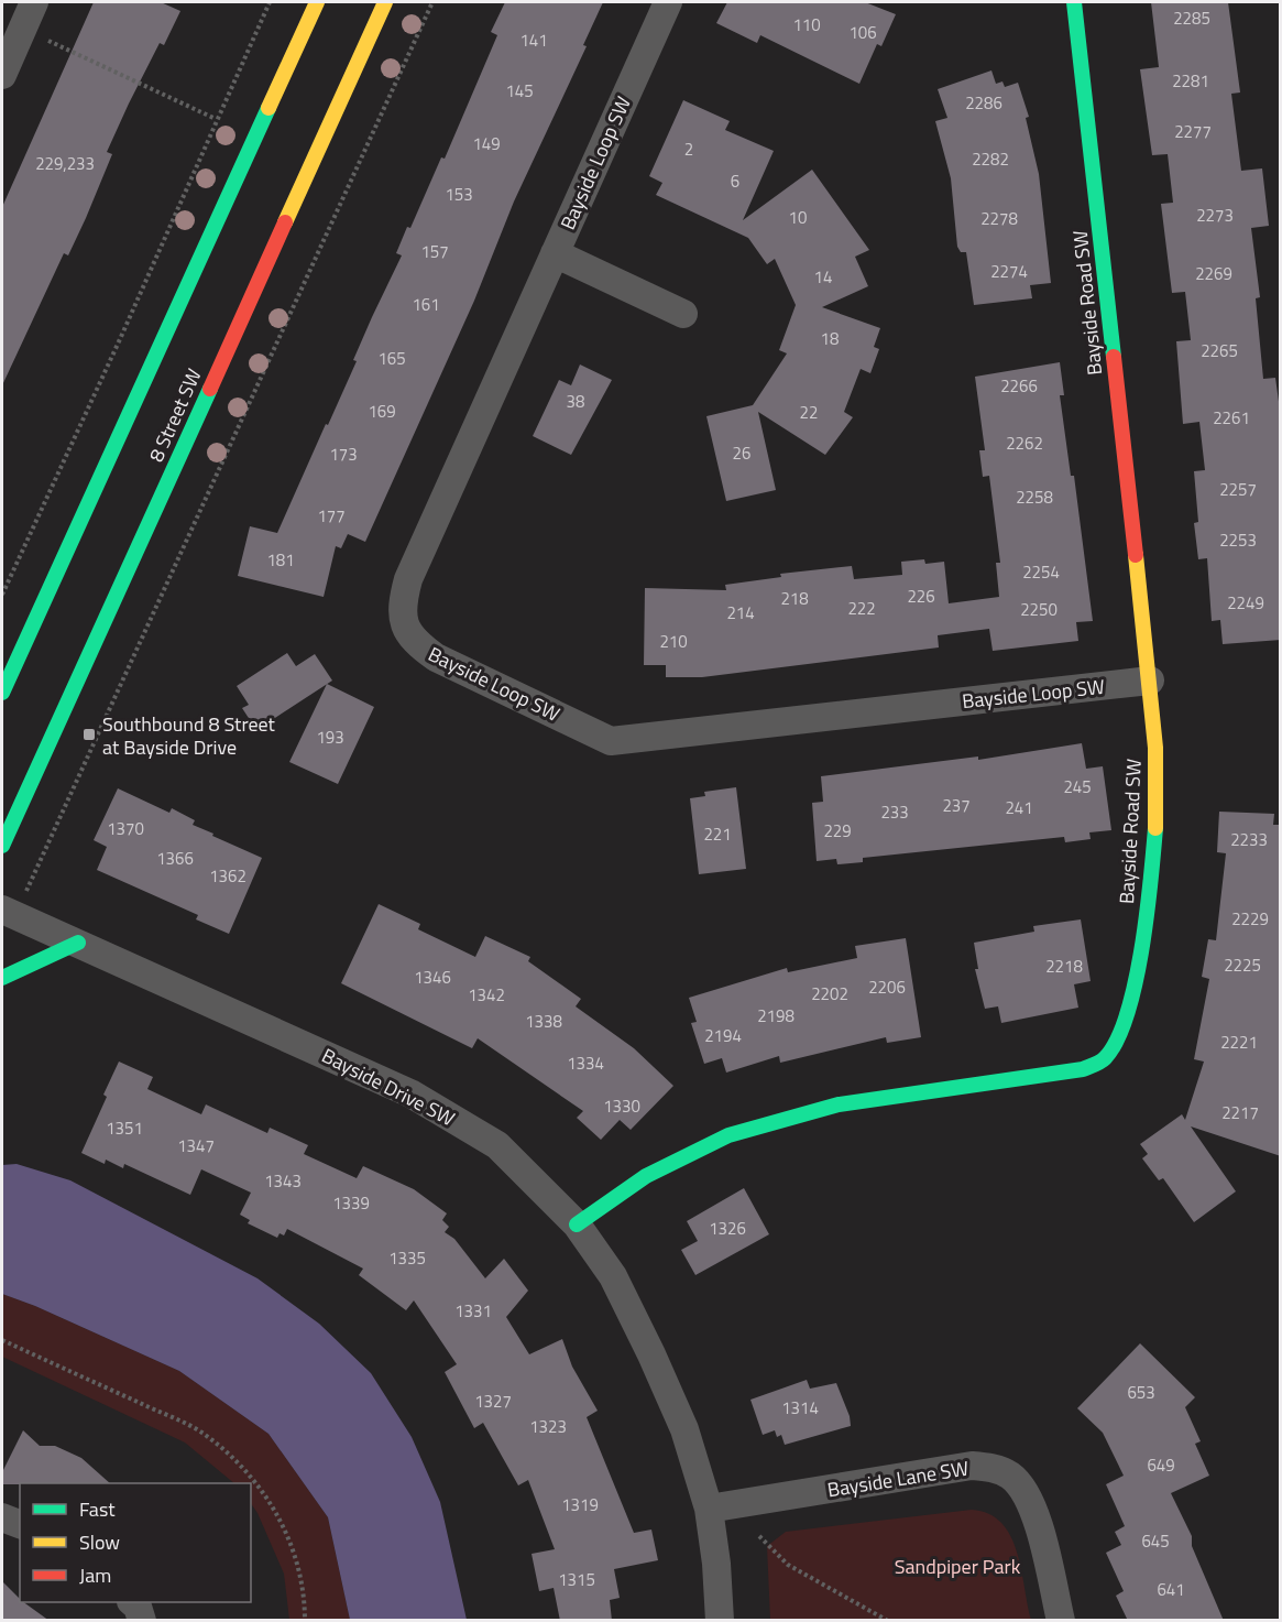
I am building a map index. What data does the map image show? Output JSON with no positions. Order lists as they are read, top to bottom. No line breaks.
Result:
{"streets":{"main road":["Bayside Road SW","8 Street SW"],"street":["Bayside Loop SW","Bayside Drive SW","Bayside Lane SW"]},"crossings":[["Bayside Loop SW","Bayside Road SW"],["Bayside Road SW","Bayside Drive SW"],["Bayside Drive SW","Bayside Lane SW"]],"parks":["Sandpiper Park"],"places":{"transit":["Southbound 8 Street at Bayside Drive"]},"house_numbers":["2285","110","106","141","2281","145","2286","2277","149","2","2282","229,233","6","153","2273","10","2278","157","2274","2269","14","161","18","2265","165","2266","38","169","22","2261","2262","26","173","2257","2258","177","2253","181","2254","226","218","2249","222","2250","214","210","193","245","237","241","233","1370","229","221","2233","1366","1362","2229","2225","2218","1346","2206","2202","1342","2198","1338","2194","2221","1334","1330","2217","1351","1347","1343","1339","1326","1335","1331","653","1327","1314","1323","649","1319","645","1315","641"],"legend":["Fast","Slow","Jam"]}
